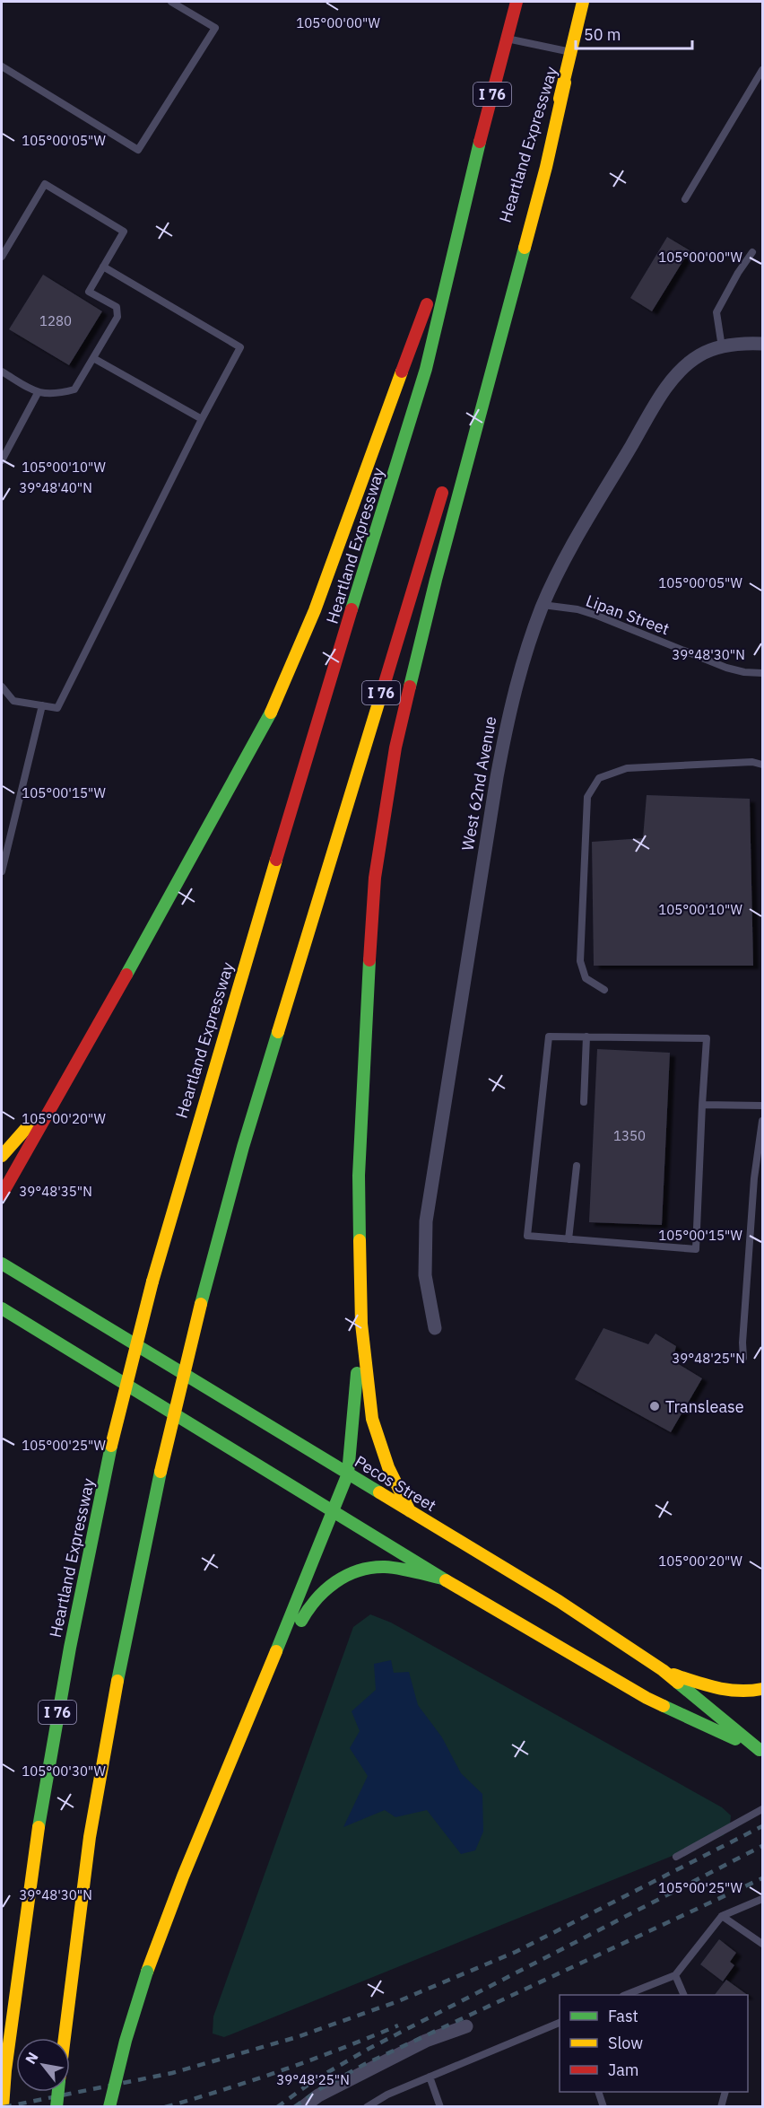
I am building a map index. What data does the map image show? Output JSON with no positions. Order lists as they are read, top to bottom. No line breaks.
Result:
{"streets":{"main road":["I 76","Heartland Expressway","Pecos Street"],"street":["West 62nd Avenue"],"lane":["Lipan Street"]},"crossings":[["Lipan Street","West 62nd Avenue"]],"places":["Translease"],"house_numbers":["1280","1350"],"legend":["Fast","Slow","Jam"],"scale_bar":"50 m","north":"top left","coordinates":["105°00'00\"W","105°00'05\"W","105°00'10\"W","39°48'40\"N","39°48'30\"N","105°00'15\"W","105°00'20\"W","39°48'35\"N","39°48'25\"N","105°00'25\"W","105°00'30\"W"]}
